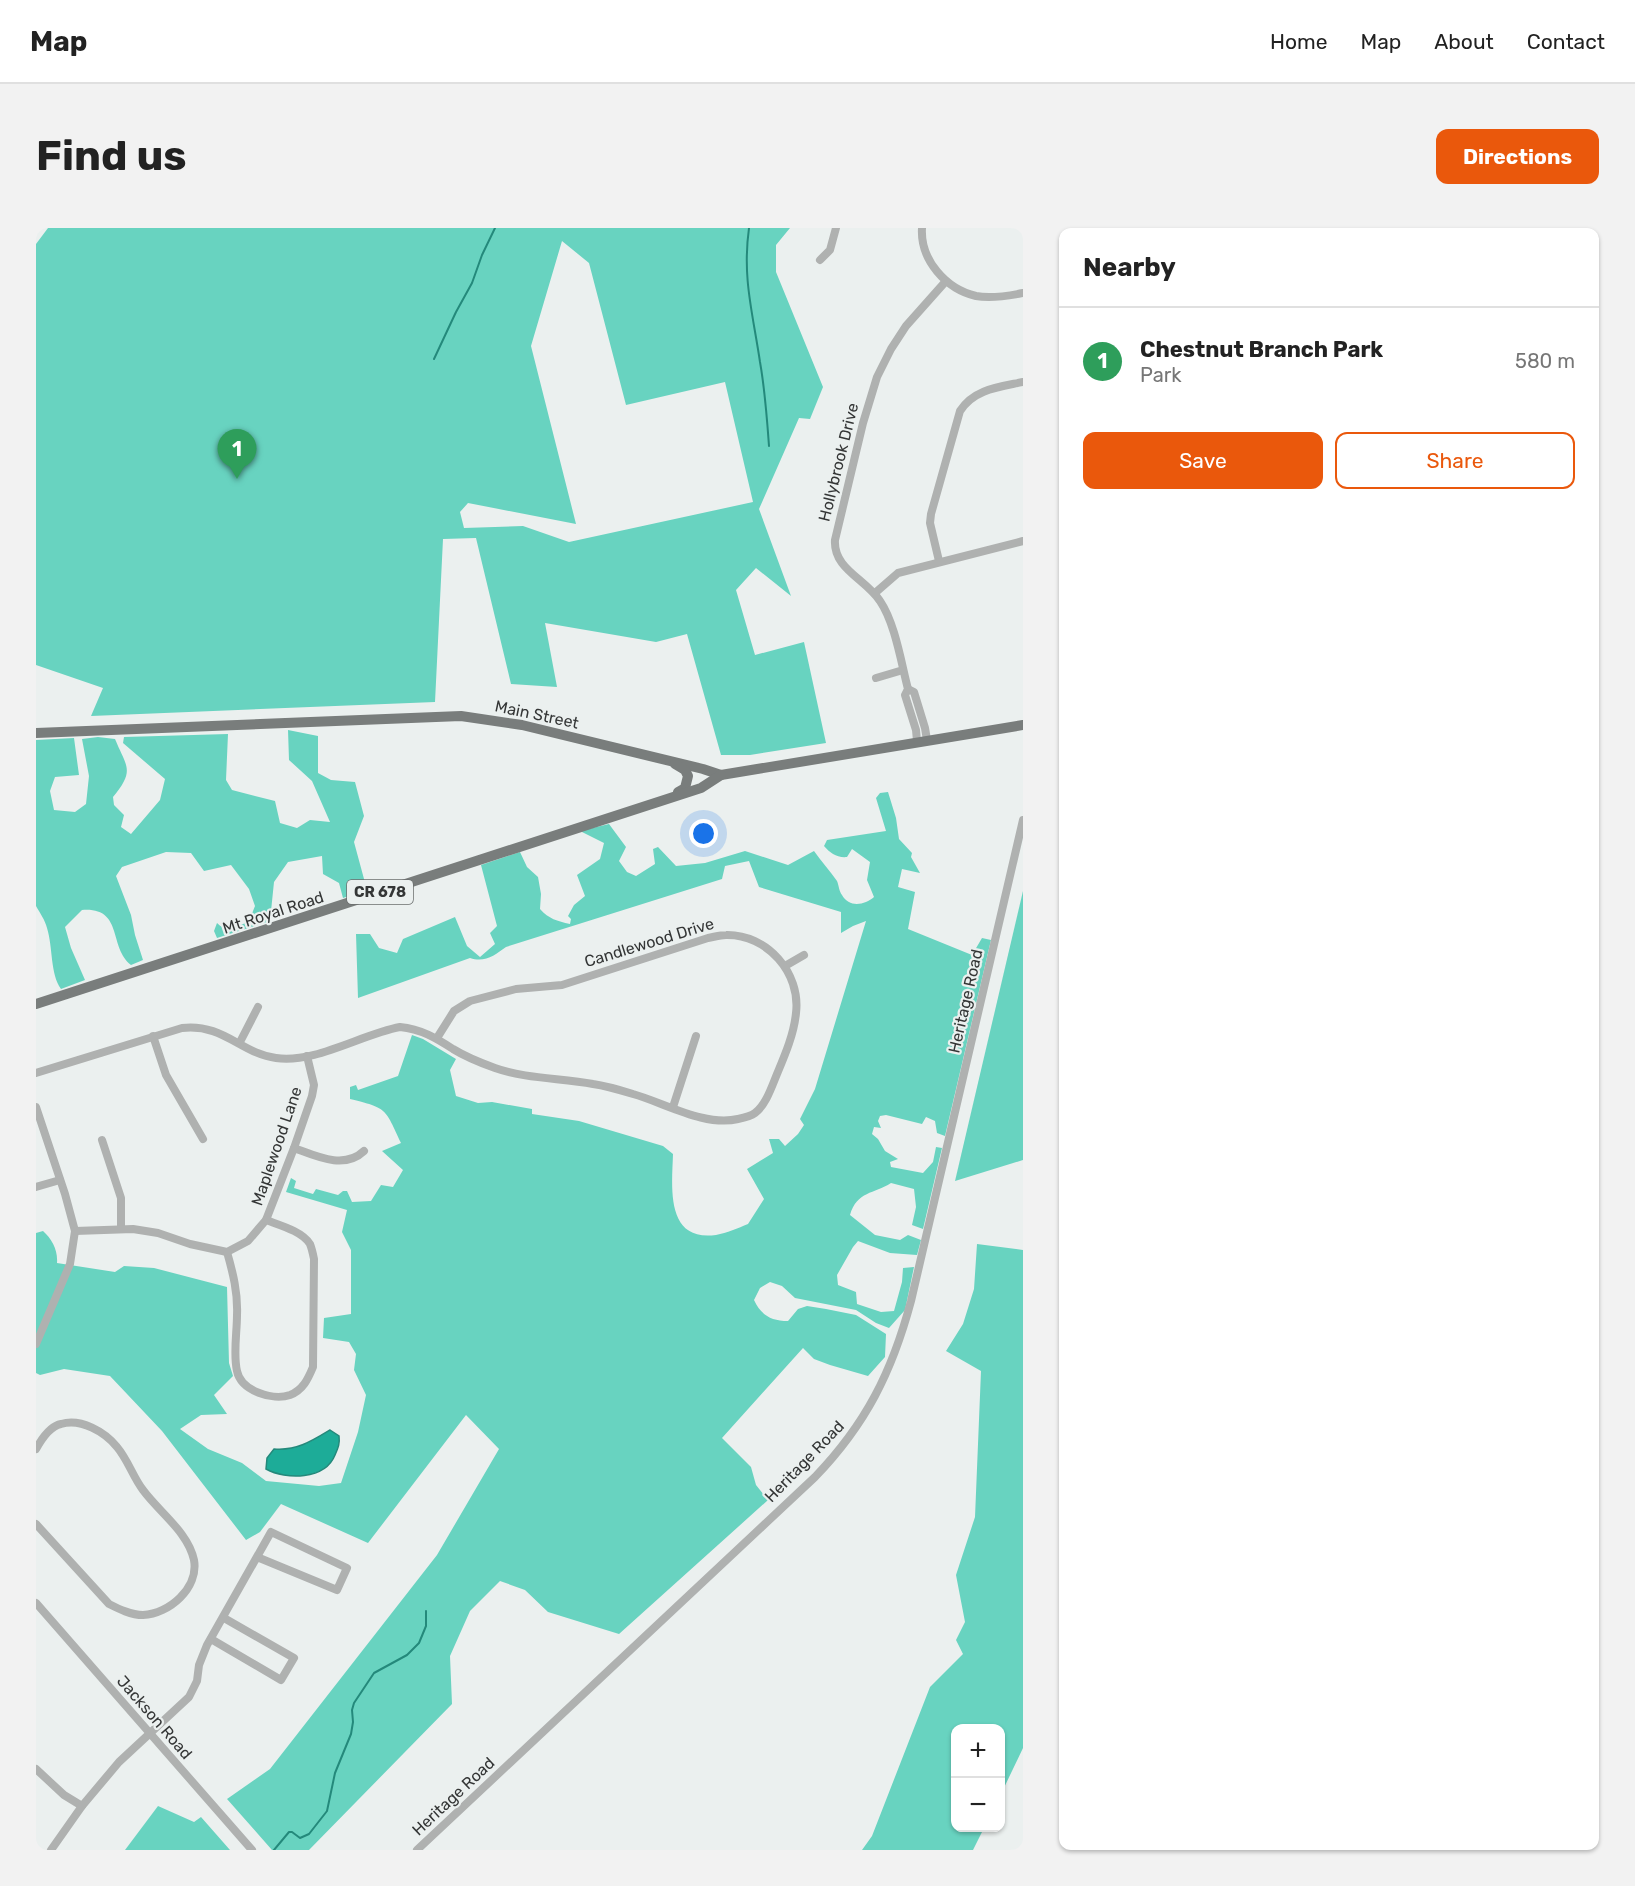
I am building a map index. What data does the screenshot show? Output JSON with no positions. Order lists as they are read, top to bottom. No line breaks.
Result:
{"streets":{"main road":["Main Street","CR 678","Mt Royal Road"],"street":["Hollybrook Drive","Candlewood Drive","Heritage Road","Maplewood Lane","Jackson Road"]},"crossings":[["Hollybrook Drive","Main Street"],["Main Street","Mt Royal Road"]],"page":{"header":"Map","nav":["Home","Map","About","Contact"],"buttons":["Directions",["Save","Share"]],"title":"Find us","heading":"Nearby","list":[{"mark":"1","name":"Chestnut Branch Park","note":"Park","value":"580 m"}],"pins":"1","map_buttons":["+","−"]}}
